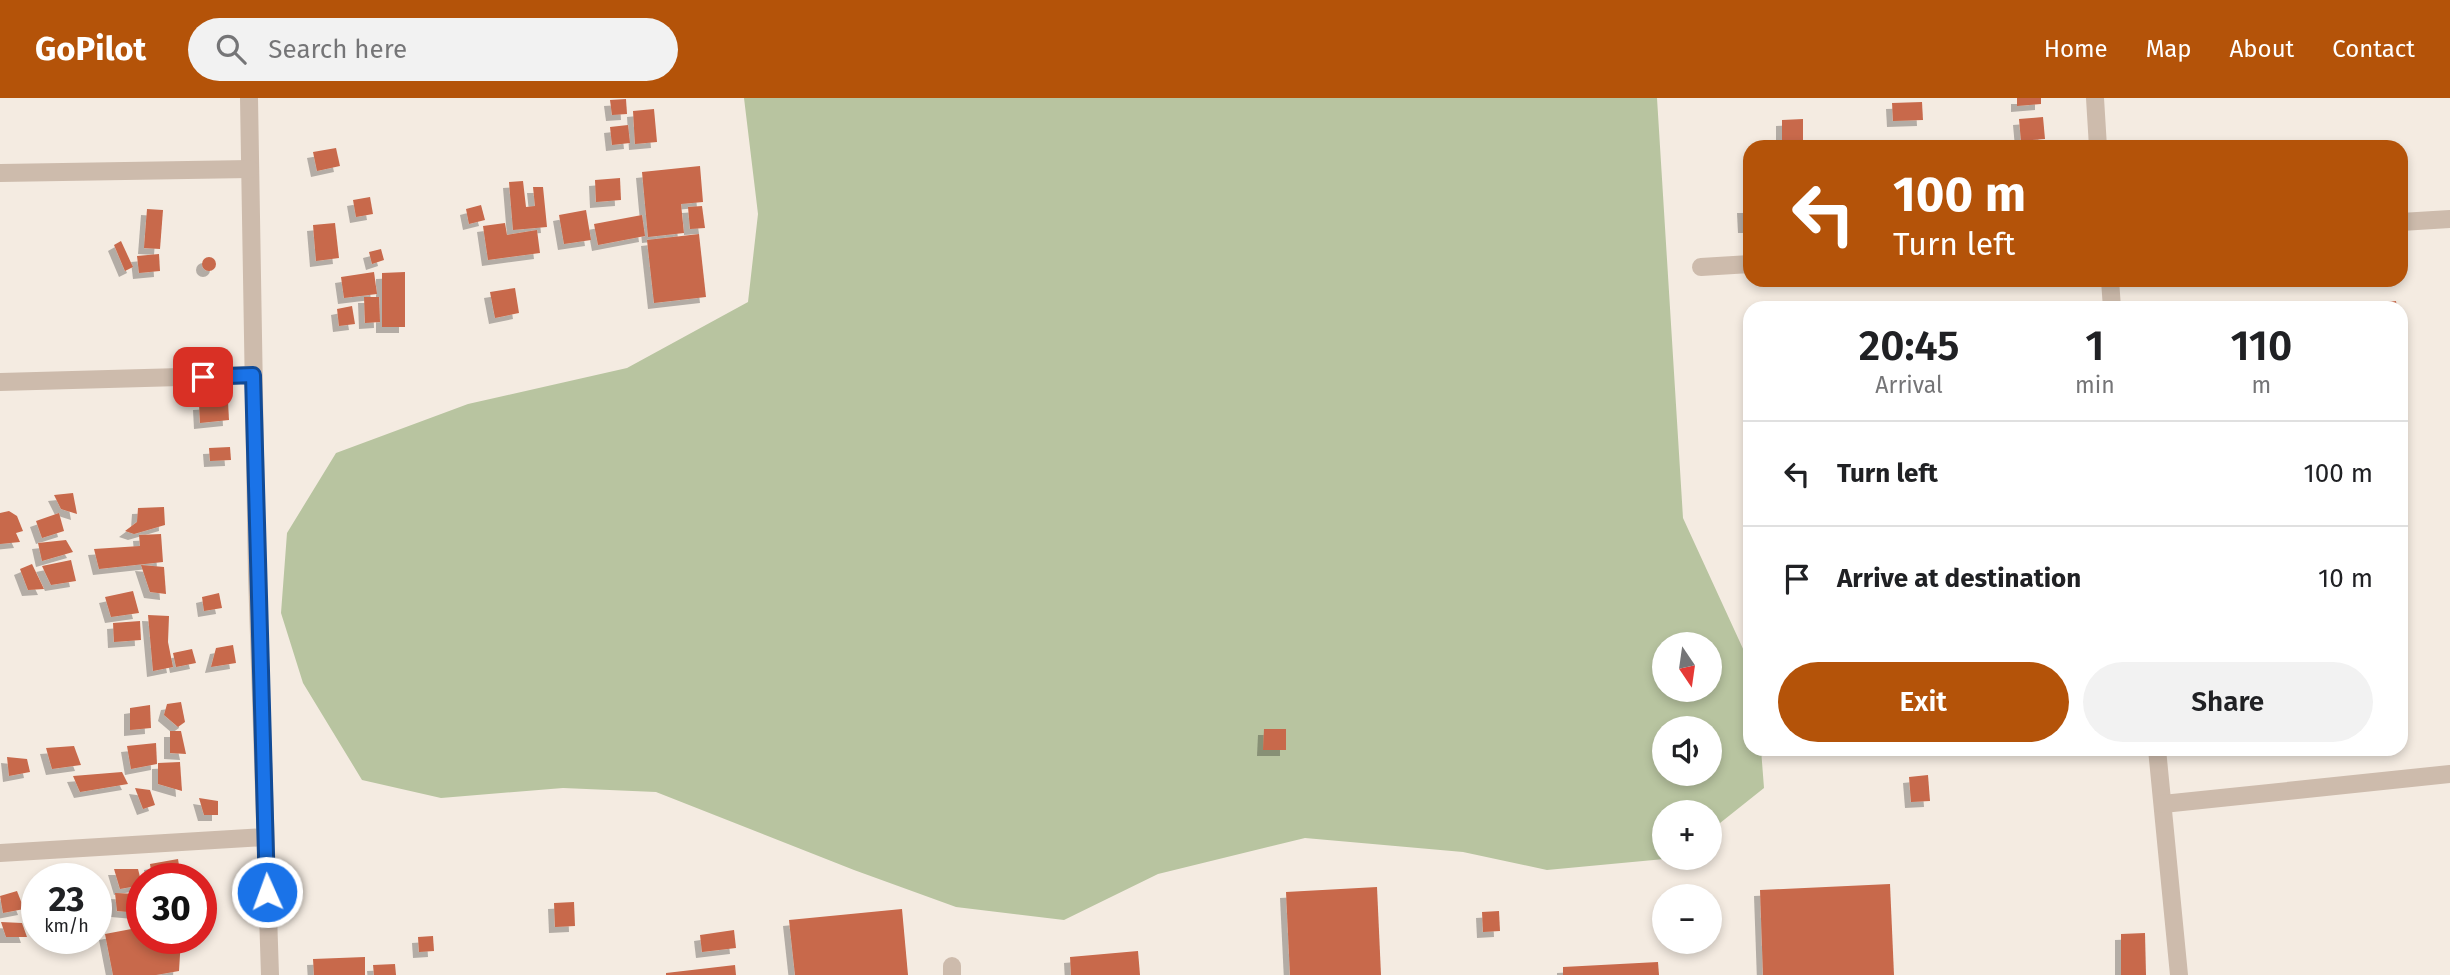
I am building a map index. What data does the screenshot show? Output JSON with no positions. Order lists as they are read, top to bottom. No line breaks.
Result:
{"north":"bottom","page":{"header":"GoPilot","search":"Search here","nav":["Home","Map","About","Contact"],"turn":["100 m","Turn left"],"eta":["20:45","Arrival","1","min","110","m"],"list":[{"name":"Turn left","value":"100 m"},{"name":"Arrive at destination","value":"10 m"}],"map_buttons":["+","−"],"buttons":["Exit","Share"],"speed":"23 km/h","limit":"30"}}
